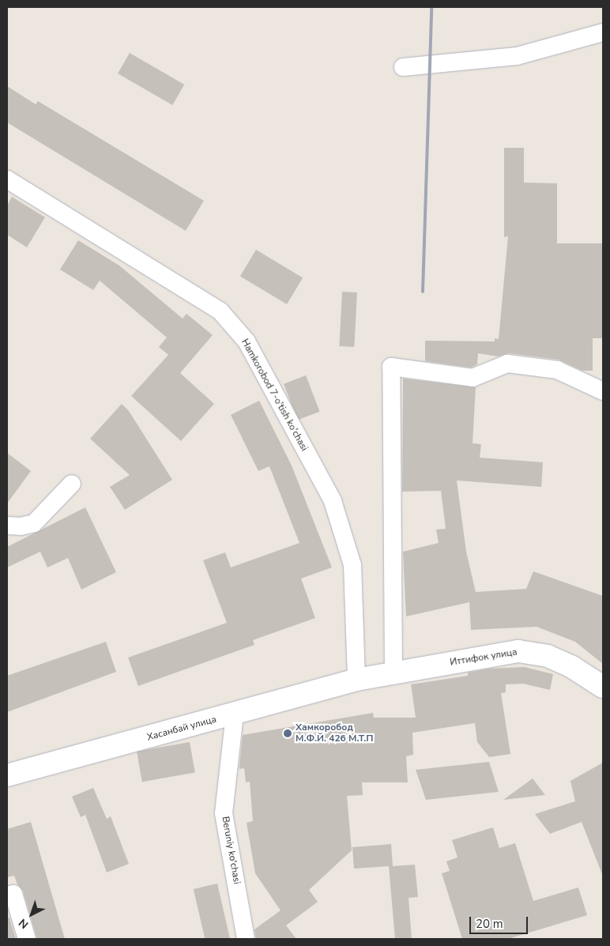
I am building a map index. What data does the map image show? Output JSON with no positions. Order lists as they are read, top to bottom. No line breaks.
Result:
{"streets":{"street":["Hamkorobod 7-o'tish ko'chasi","Иттифок улица","Хасанбай улица","Beruniy ko'chasi"]},"crossings":[["Hamkorobod 7-o'tish ko'chasi","Иттифок улица"],["Hamkorobod 7-o'tish ko'chasi","Хасанбай улица"],["Иттифок улица","Хасанбай улица"],["Хасанбай улица","Beruniy ko'chasi"]],"places":["Хамкоробод М.Ф.Й. 426 М.Т.П"],"scale_bar":"20 m","north":"bottom left"}
